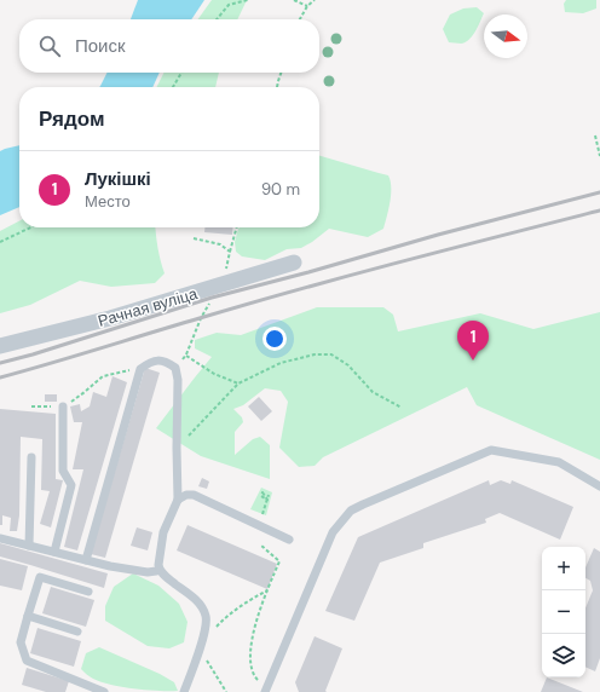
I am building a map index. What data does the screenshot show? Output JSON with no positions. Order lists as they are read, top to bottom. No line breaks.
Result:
{"streets":{"street":["Рачная вуліца"]},"north":"right","page":{"search":"Поиск","heading":"Рядом","list":[{"mark":"1","name":"Лукішкі","note":"Место","value":"90 m"}],"pins":"1","map_buttons":["+","−"]}}
